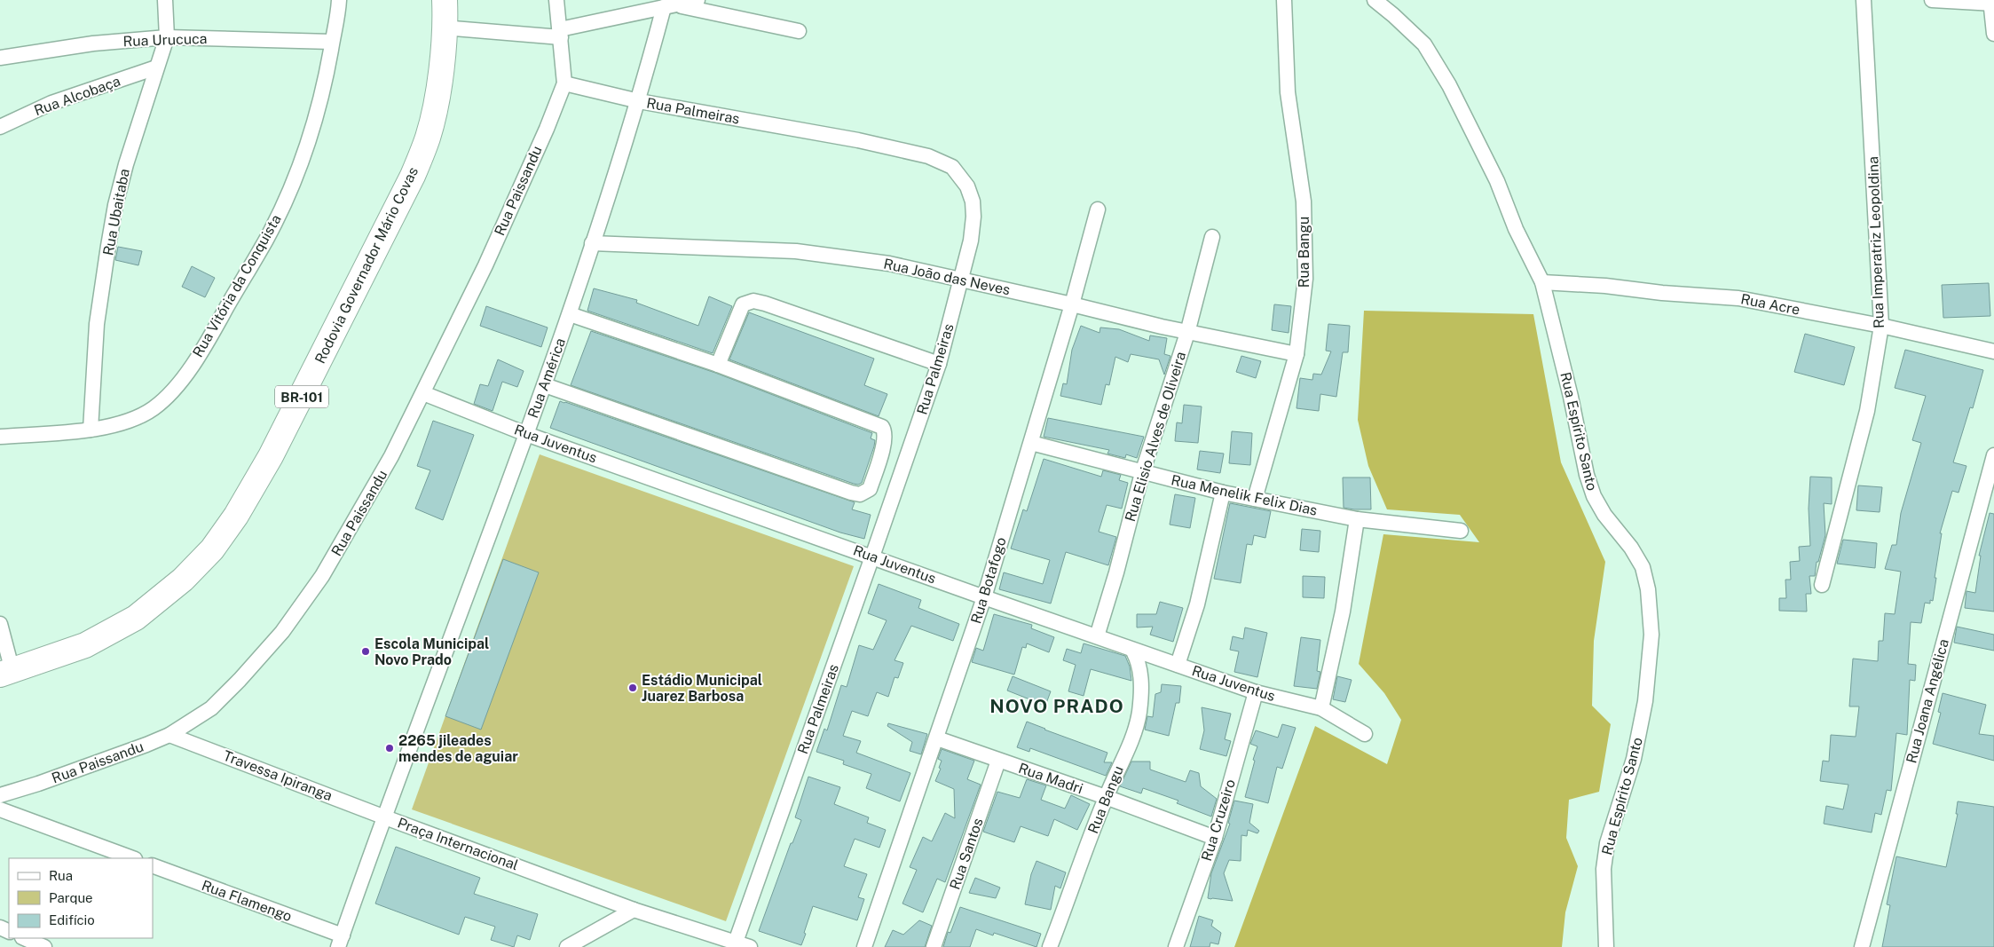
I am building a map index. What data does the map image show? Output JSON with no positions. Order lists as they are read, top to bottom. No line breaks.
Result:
{"streets":{"highway":["Rodovia Governador Mário Covas","BR-101"],"street":["Rua Urucuca","Rua Alcobaça","Rua Palmeiras","Rua Paissandu","Rua Ubaitaba","Rua Imperatriz Leopoldina","Rua Bangu","Rua João das Neves","Rua Vitória da Conquista","Rua Acre","Rua América","Rua Espírito Santo","Rua Elisio Alves de Oliveira","Rua Juventus","Rua Menelik Felix Dias","Rua Botafogo","Rua Joana Angélica","Travessa Ipiranga","Rua Madri","Rua Cruzeiro","Praça Internacional","Rua Santos","Rua Flamengo"]},"crossings":[["Rua Urucuca","Rua Ubaitaba"],["Rua Urucuca","Rua Vitória da Conquista"],["Rua Alcobaça","Rua Ubaitaba"],["Rua Palmeiras","Rua Paissandu"],["Rua Palmeiras","Rua João das Neves"],["Rua Palmeiras","Rua América"],["Rua Palmeiras","Rua Juventus"],["Rua Palmeiras","Praça Internacional"],["Rua Paissandu","Rua Juventus"],["Rua Paissandu","Travessa Ipiranga"],["Rua Ubaitaba","Rua Vitória da Conquista"],["Rua Imperatriz Leopoldina","Rua Acre"],["Rua Bangu","Rua João das Neves"],["Rua Bangu","Rua Juventus"],["Rua Bangu","Rua Menelik Felix Dias"],["Rua Bangu","Rua Madri"],["Rua João das Neves","Rua América"],["Rua João das Neves","Rua Elisio Alves de Oliveira"],["Rua João das Neves","Rua Botafogo"],["Rua Acre","Rua Espírito Santo"],["Rua América","Rua Juventus"],["Rua América","Travessa Ipiranga"],["Rua América","Praça Internacional"],["Rua Elisio Alves de Oliveira","Rua Juventus"],["Rua Elisio Alves de Oliveira","Rua Menelik Felix Dias"],["Rua Juventus","Rua Botafogo"],["Rua Juventus","Rua Cruzeiro"],["Rua Menelik Felix Dias","Rua Botafogo"],["Rua Botafogo","Rua Madri"],["Travessa Ipiranga","Praça Internacional"],["Rua Madri","Rua Cruzeiro"],["Rua Madri","Rua Santos"],["Praça Internacional","Rua Flamengo"]],"districts":["NOVO PRADO"],"places":["Escola Municipal Novo Prado","Estádio Municipal Juarez Barbosa","2265 jileades mendes de aguiar"],"legend":["Rua","Parque","Edifício"]}
